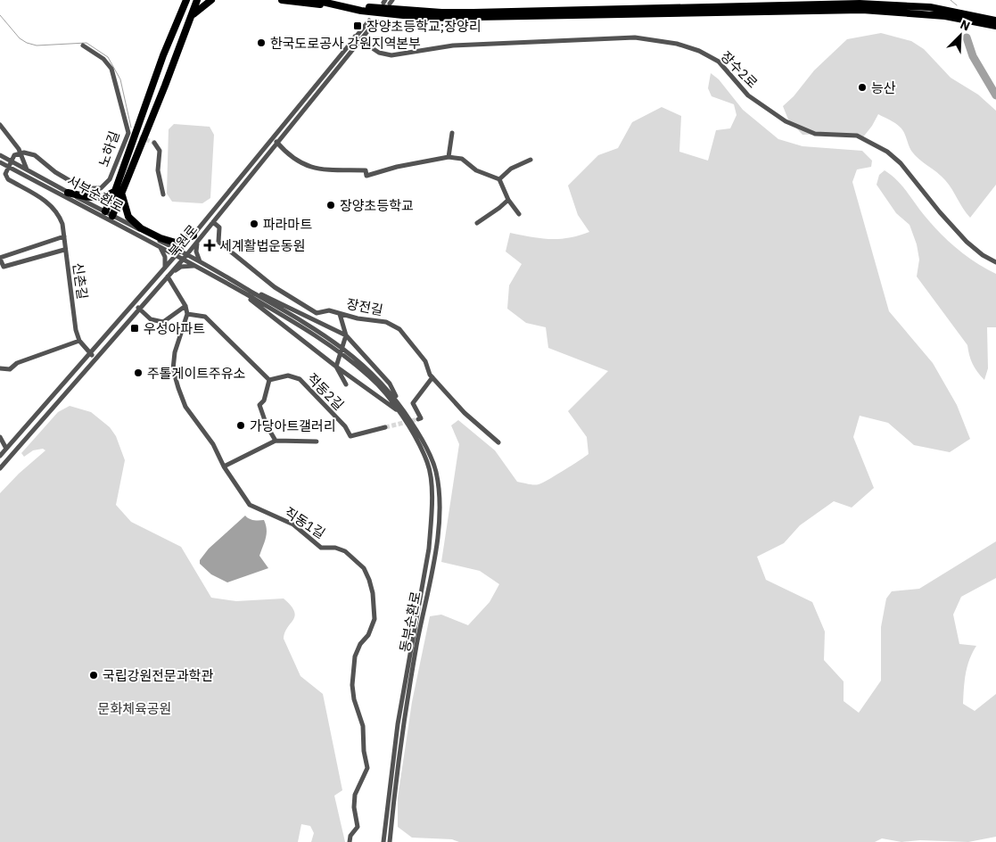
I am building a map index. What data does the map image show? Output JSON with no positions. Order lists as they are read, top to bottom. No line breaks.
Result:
{"streets":{"street":["장수2로","노하길","서부순환로","북원로","신촌길","장전길","적동2길","직동1길","동부순환로"]},"crossings":[["장수2로","북원로"],["서부순환로","북원로"],["서부순환로","신촌길"],["북원로","신촌길"],["북원로","장전길"]],"parks":["문화체육공원"],"places":{"transit":["장양초등학교;장양리","우성아파트"],"other":["한국도로공사 강원지역본부","능산","장양초등학교","파라마트","주톨게이트주유소","가당아트갤러리","국립강원전문과학관"],"health":["세계활법운동원"]},"north":"top right"}
